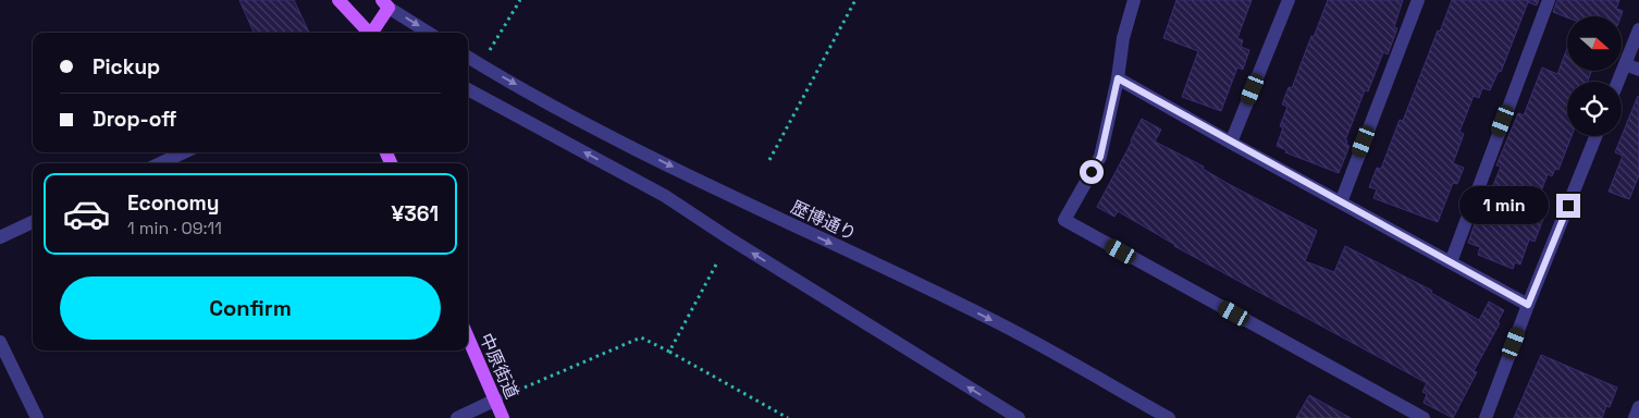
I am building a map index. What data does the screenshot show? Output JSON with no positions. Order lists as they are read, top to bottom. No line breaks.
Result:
{"streets":{"main road":["中原街道"],"street":["歴博通り"]},"north":"right","page":{"banner":["Pickup","Drop-off"],"list":[{"name":"Economy","note":"1 min · 09:11","value":"¥361"}],"bubble":"1 min","buttons":"Confirm"}}
